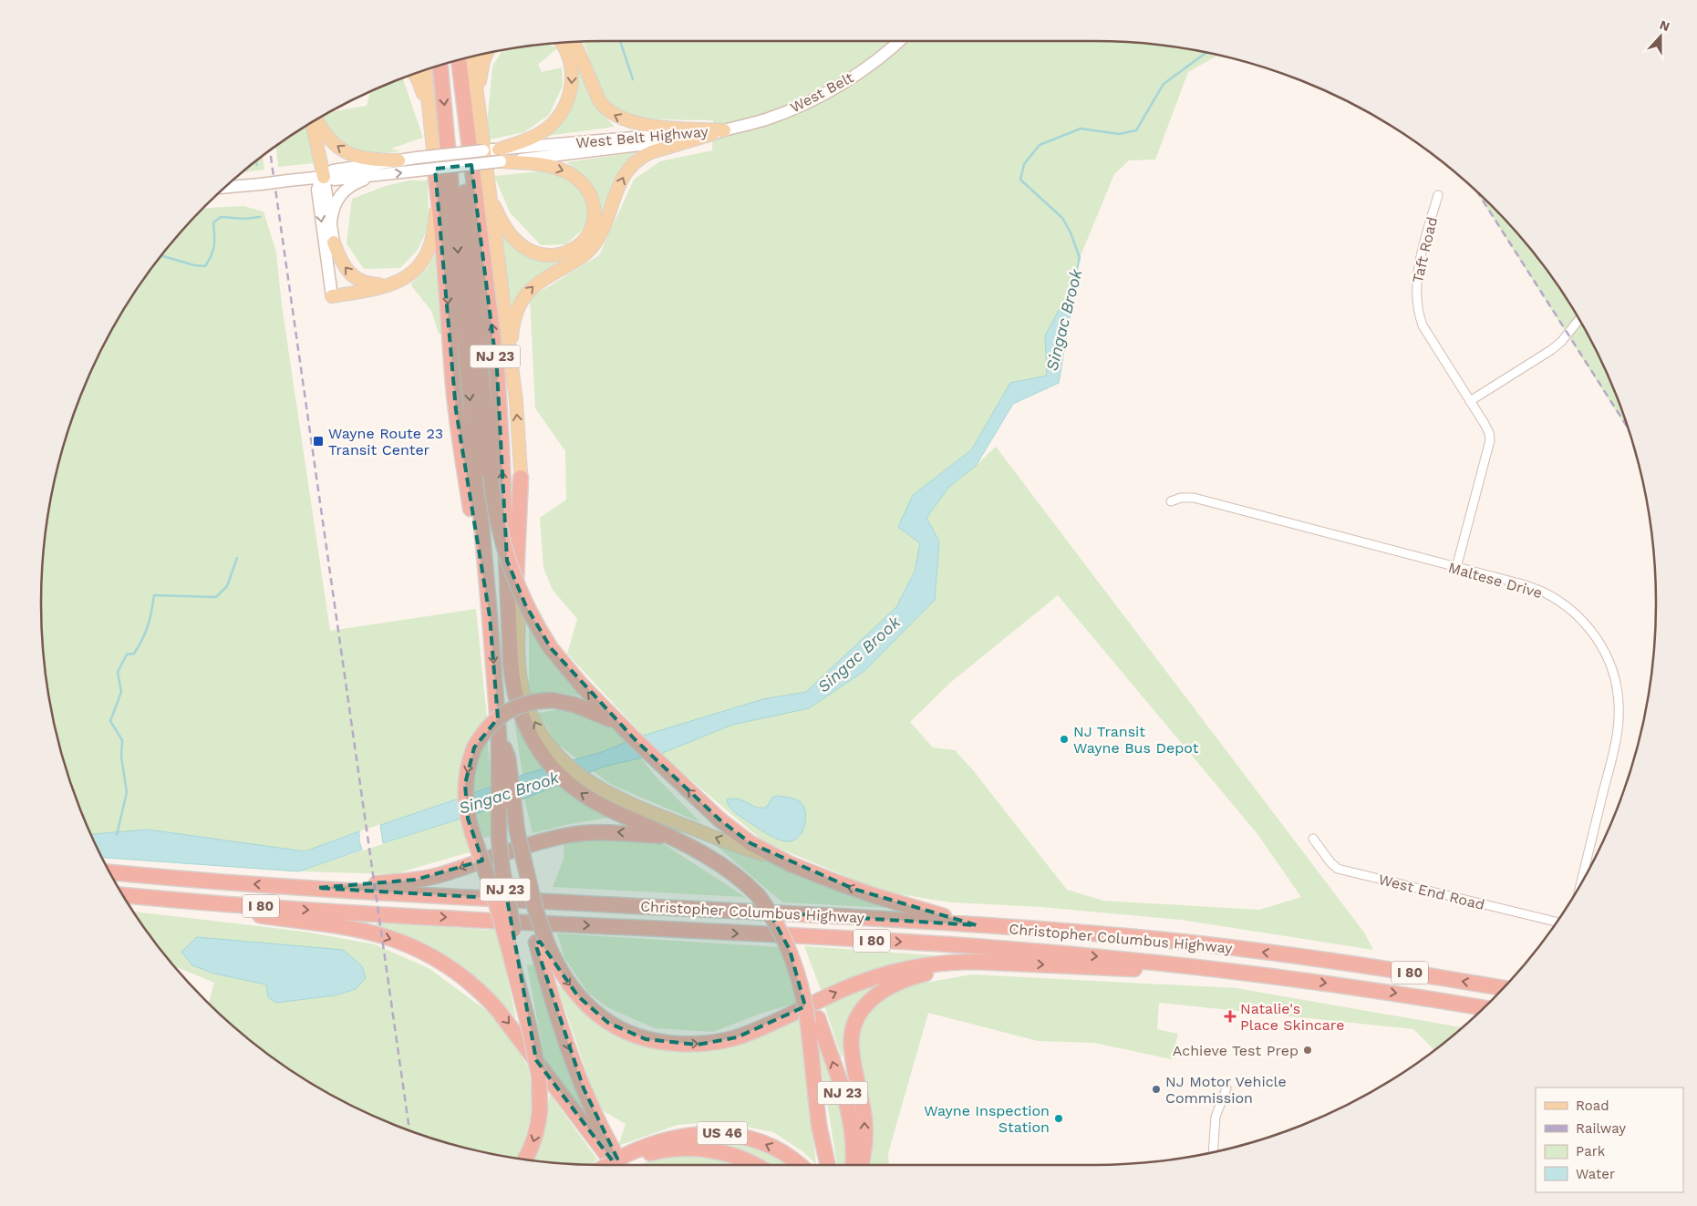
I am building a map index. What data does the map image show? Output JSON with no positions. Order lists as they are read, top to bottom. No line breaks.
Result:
{"streets":{"highway":["NJ 23","I 80","Christopher Columbus Highway","US 46"],"main road":["West Belt","West Belt Highway"],"street":["Taft Road","Maltese Drive","West End Road"]},"crossings":[["West Belt","West Belt Highway"],["Taft Road","Maltese Drive"]],"water":["Singac Brook"],"places":{"transit":["Wayne Route 23 Transit Center"],"other":["NJ Transit Wayne Bus Depot","Achieve Test Prep","NJ Motor Vehicle Commission","Wayne Inspection Station"],"health":["Natalie's Place Skincare"]},"legend":["Road","Railway","Park","Water"],"north":"top"}
